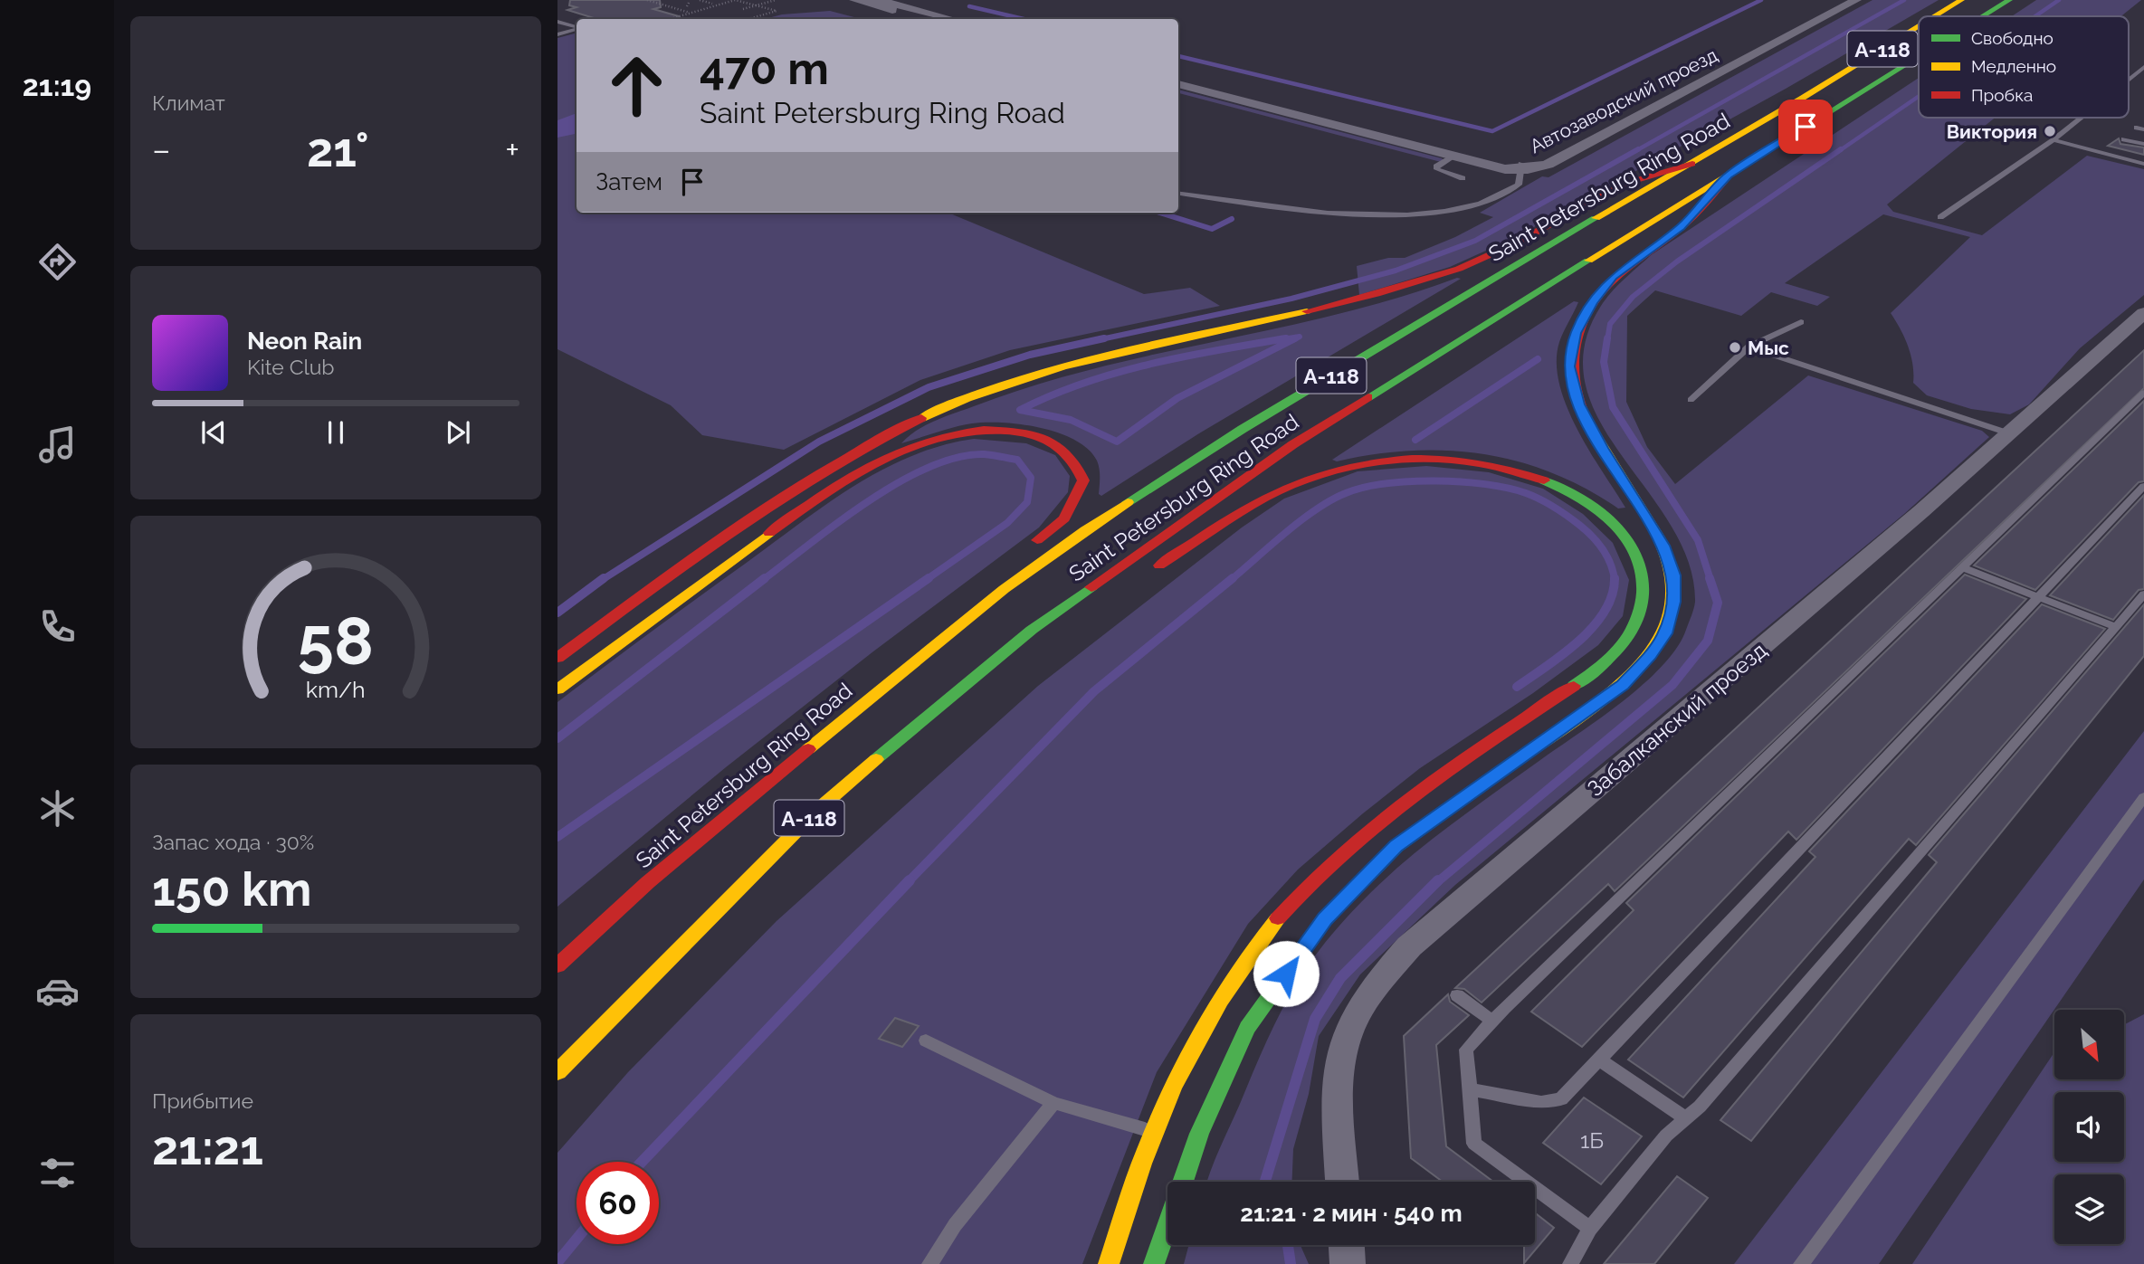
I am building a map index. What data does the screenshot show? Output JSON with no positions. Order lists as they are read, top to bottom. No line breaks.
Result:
{"streets":{"main road":["А-118","Saint Petersburg Ring Road"],"street":["Автозаводский проезд","Забалканский проезд"]},"places":["Виктория","Мыс"],"house_numbers":["1Б"],"legend":["Свободно","Медленно","Пробка"],"north":"bottom right","page":{"tabs":"21:19","tile":["Климат",["Запас хода · 30%","150 km"],["Прибытие","21:21"]],"turn":["470 m","Saint Petersburg Ring Road"],"heat":["−","21°","+"],"then":"Затем","song":["Neon Rain","Kite Club"],"limit":"60","trip":"21:21 · 2 мин · 540 m","gauge":["58","km/h"]}}
